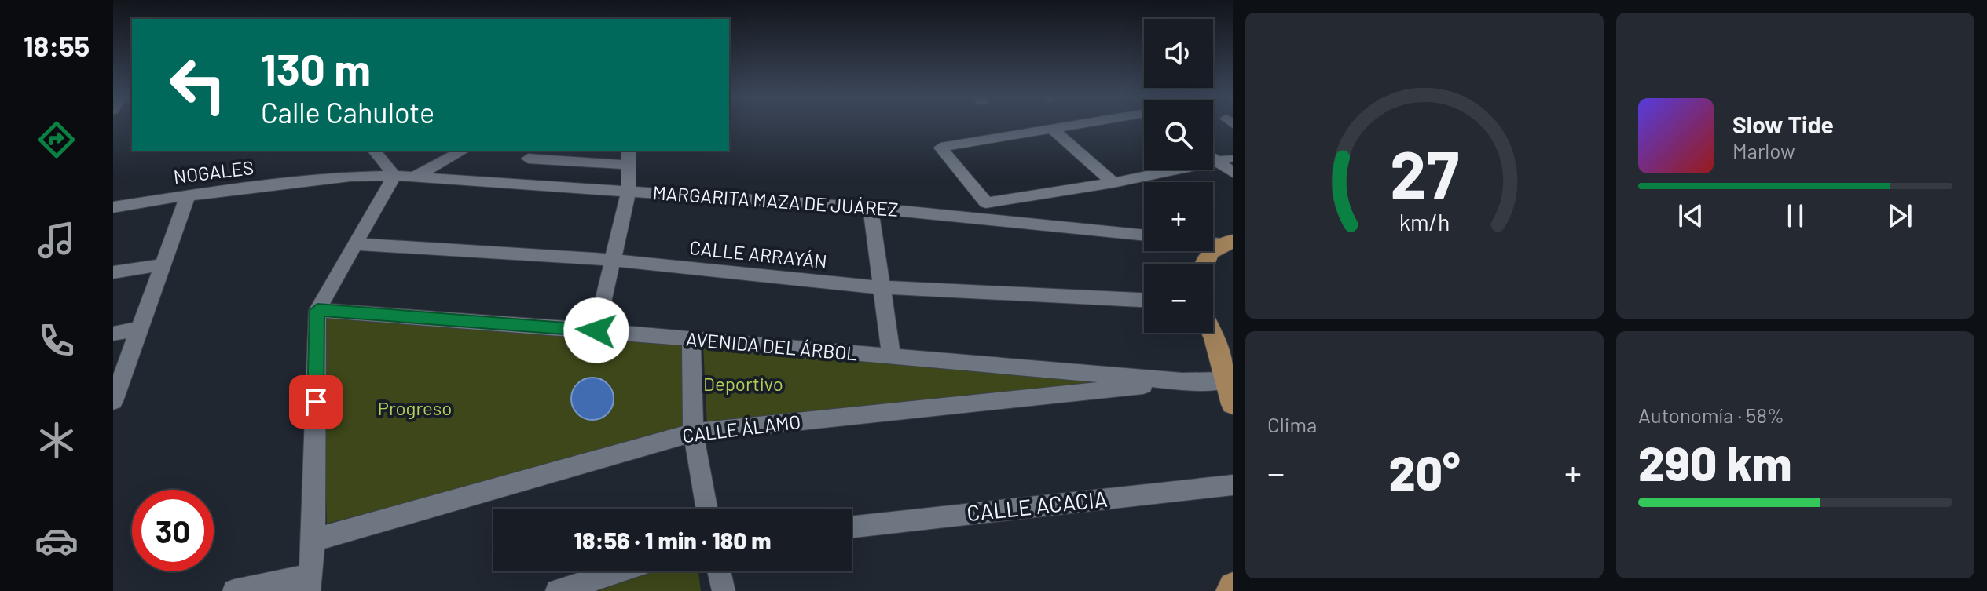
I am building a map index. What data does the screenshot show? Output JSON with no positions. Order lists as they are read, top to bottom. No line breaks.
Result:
{"streets":{"street":["NOGALES","MARGARITA MAZA DE JUÁREZ","CALLE ARRAYÁN","AVENIDA DEL ÁRBOL","CALLE ÁLAMO","CALLE ACACIA"]},"crossings":[["NOGALES","MARGARITA MAZA DE JUÁREZ"],["AVENIDA DEL ÁRBOL","CALLE ÁLAMO"]],"parks":["Deportivo","Progreso"],"page":{"tabs":"18:55","map_buttons":["+","−"],"turn":["130 m","Calle Cahulote"],"song":["Slow Tide","Marlow"],"tile":["Clima",["Autonomía · 58%","290 km"]],"heat":["−","20°","+"],"limit":"30","trip":"18:56 · 1 min · 180 m","gauge":["27","km/h"]}}
